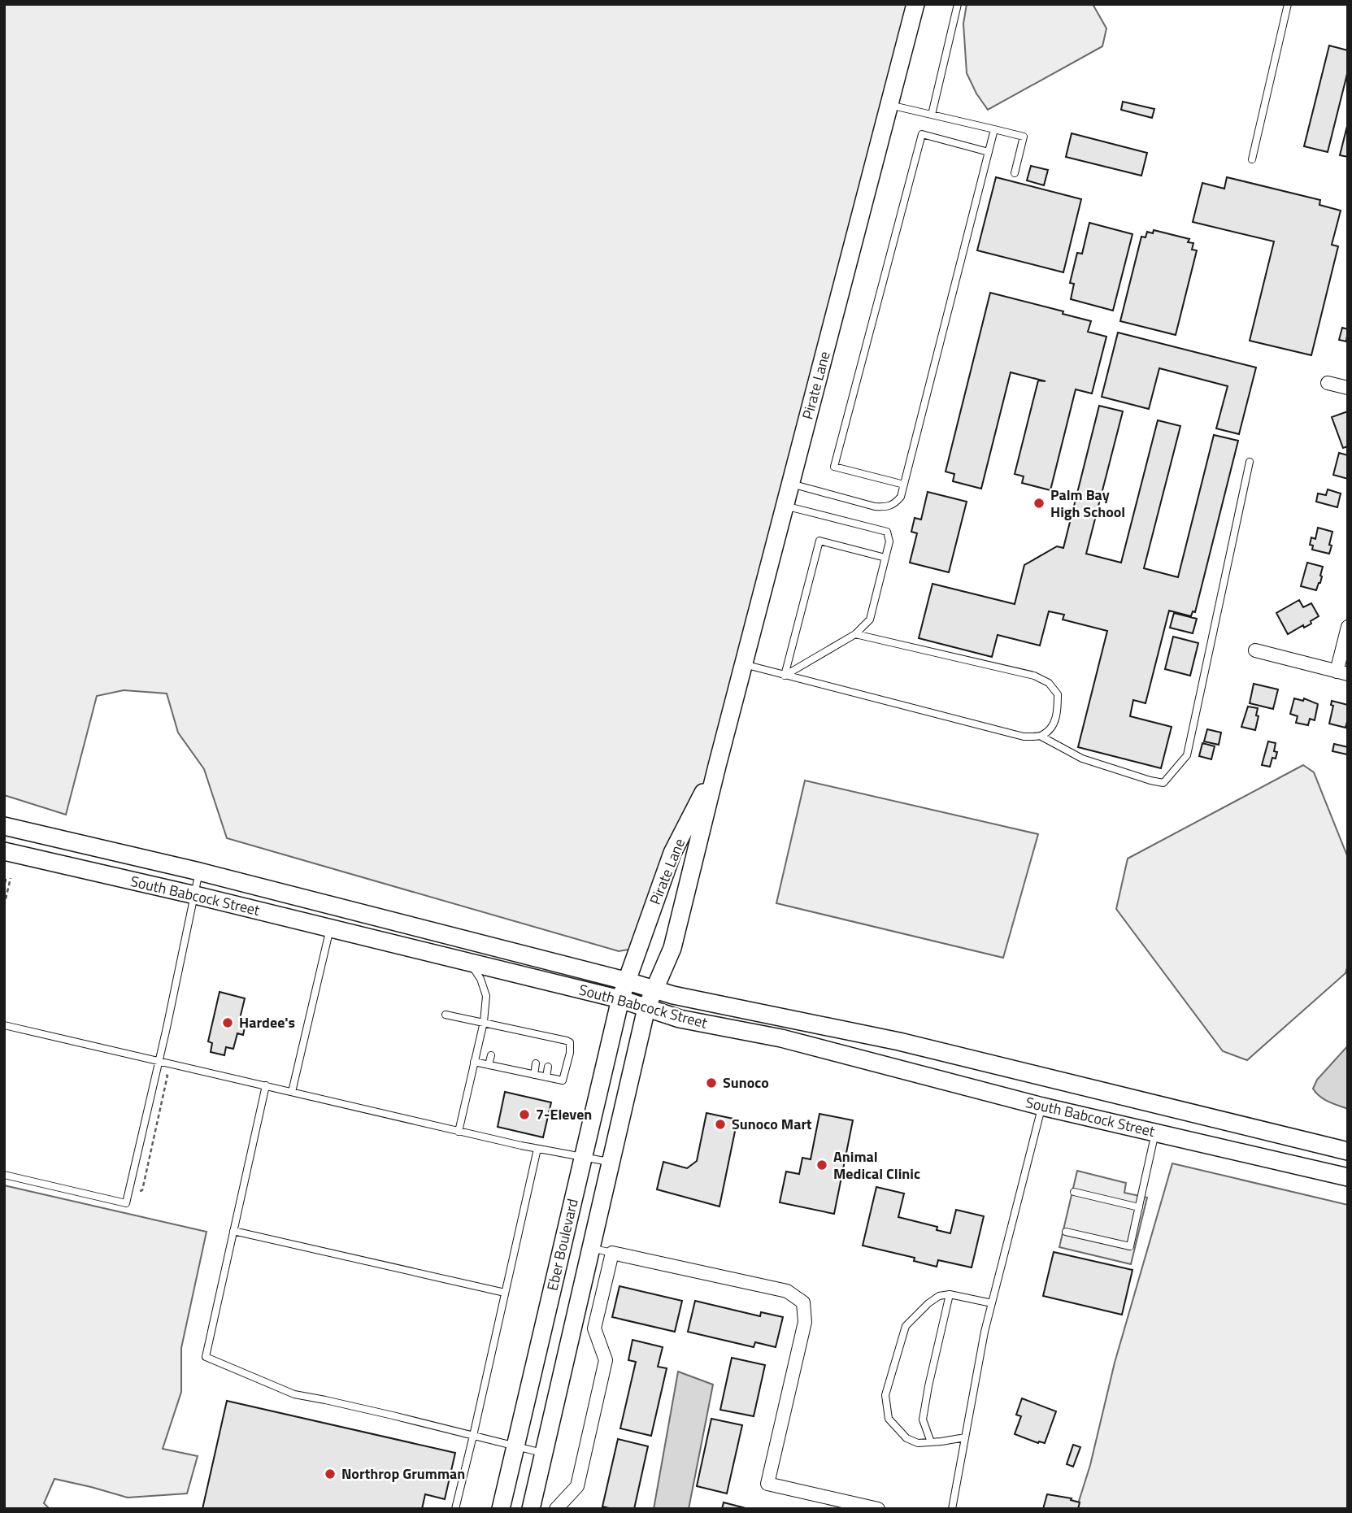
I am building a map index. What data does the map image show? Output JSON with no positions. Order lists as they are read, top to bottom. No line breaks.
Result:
{"streets":{"main road":["Pirate Lane","South Babcock Street","Eber Boulevard"]},"crossings":[["Pirate Lane","South Babcock Street"],["Pirate Lane","Eber Boulevard"],["South Babcock Street","Eber Boulevard"]],"places":["Palm Bay High School","Hardee's","Sunoco","7-Eleven","Sunoco Mart","Animal Medical Clinic","Northrop Grumman"]}
